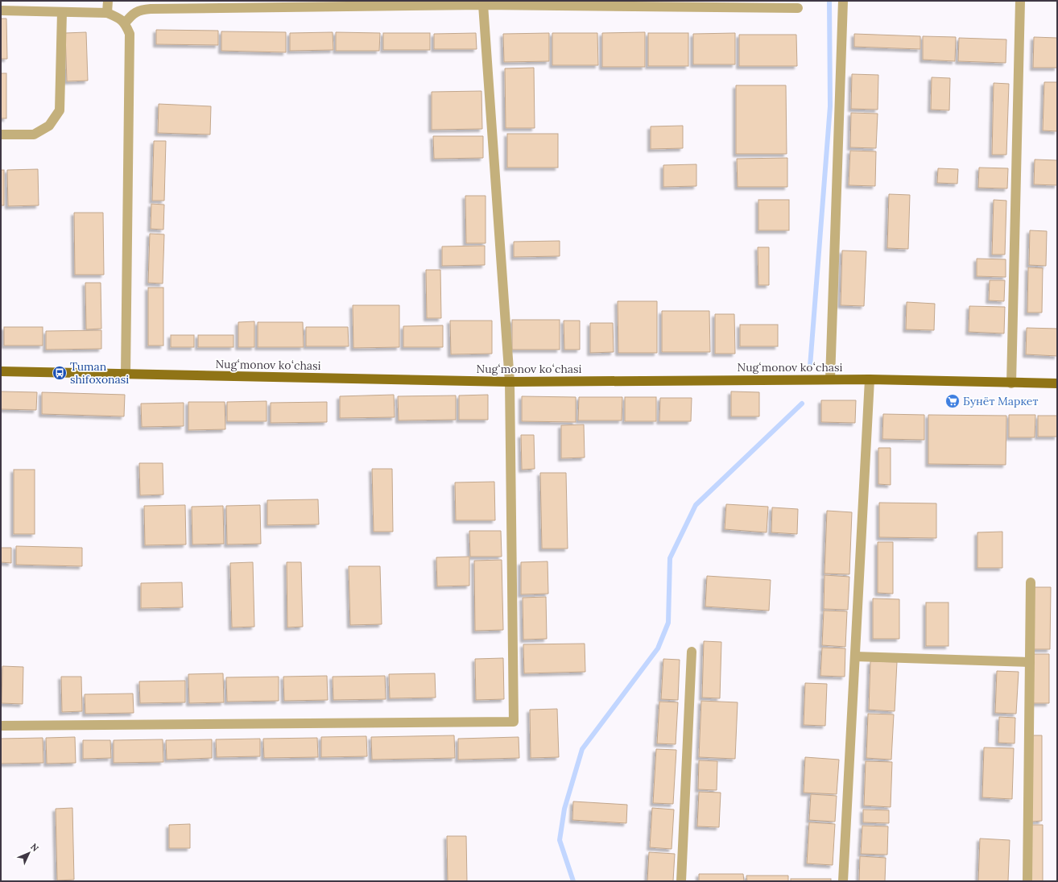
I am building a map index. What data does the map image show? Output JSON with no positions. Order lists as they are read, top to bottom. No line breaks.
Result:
{"streets":{"main road":["Nugʻmonov koʻchasi"]},"places":{"bus stop":["Tuman shifoxonasi"],"supermarket":["Бунёт Маркет"]},"north":"top right"}
